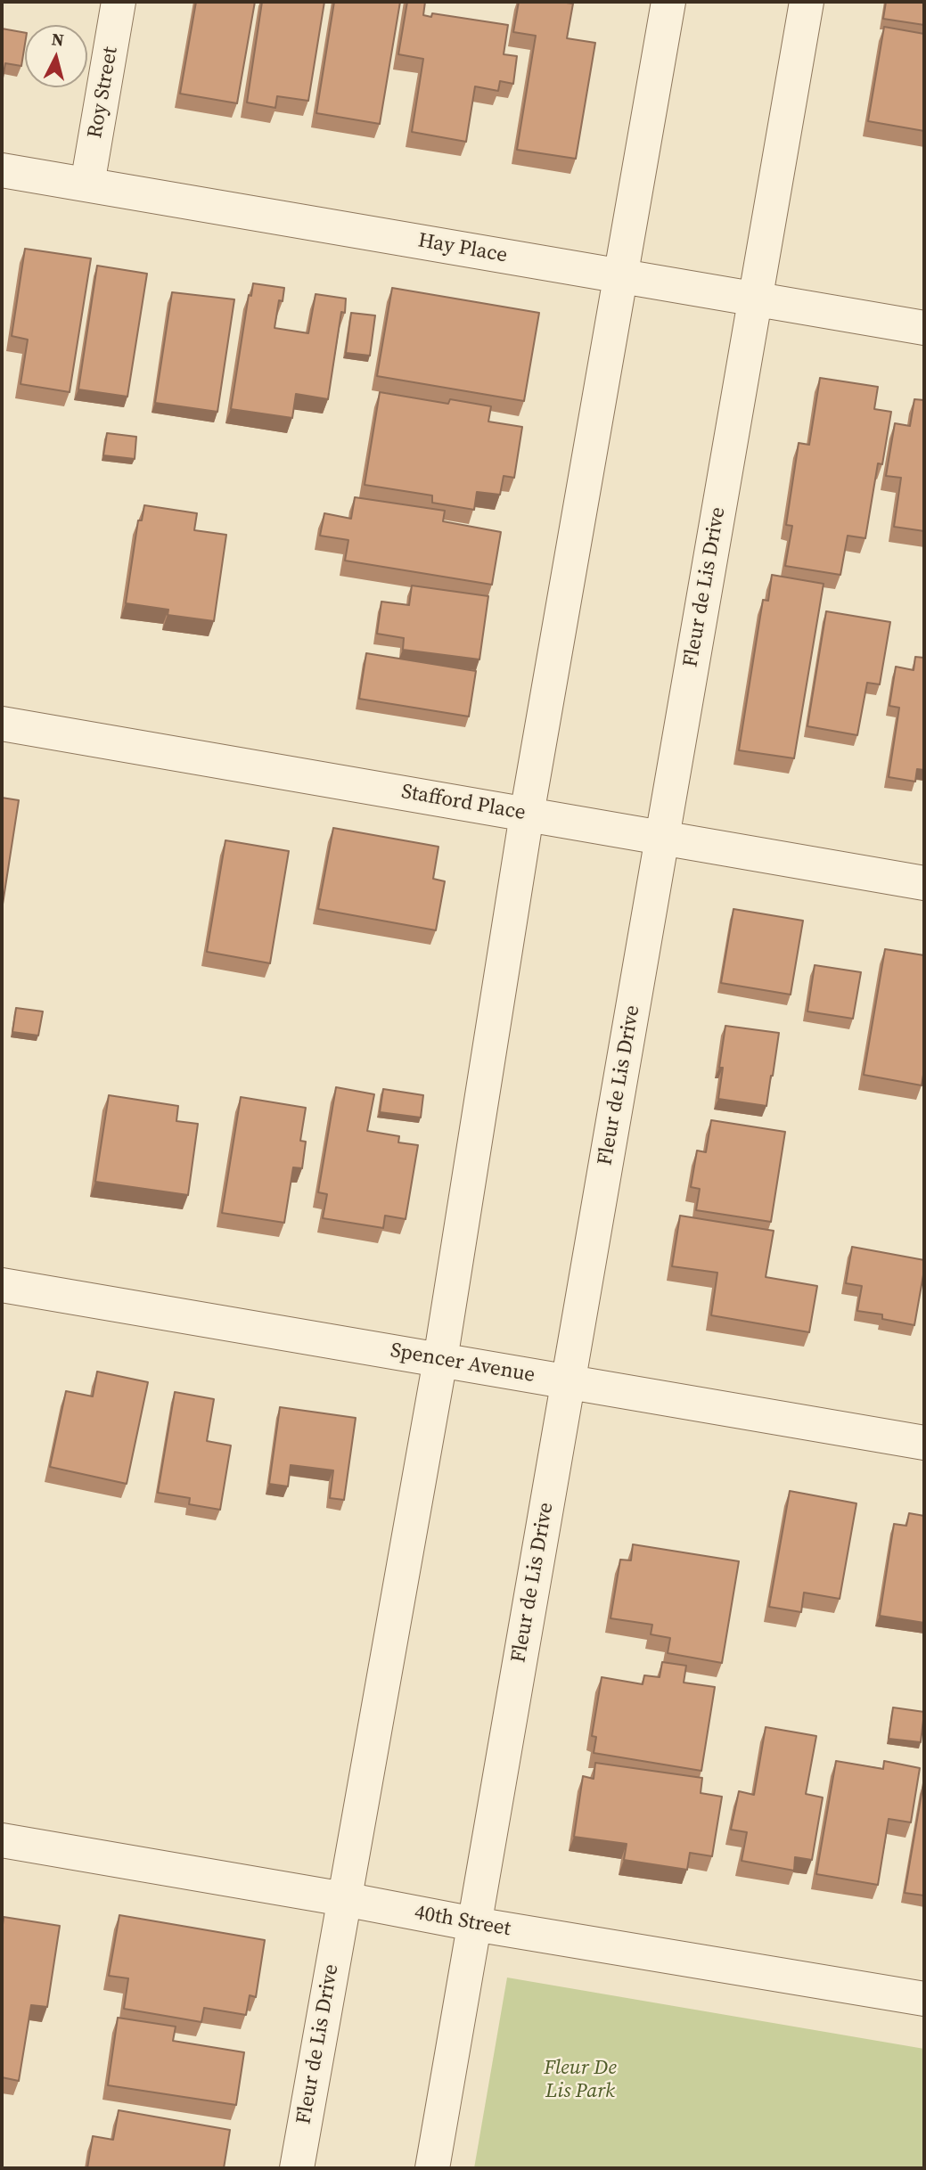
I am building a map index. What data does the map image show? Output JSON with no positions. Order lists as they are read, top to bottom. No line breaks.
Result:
{"streets":{"street":["Roy Street","Hay Place","Fleur de Lis Drive","Stafford Place","Spencer Avenue","40th Street"]},"crossings":[["Roy Street","Hay Place"],["Hay Place","Fleur de Lis Drive"],["Fleur de Lis Drive","Stafford Place"],["Fleur de Lis Drive","Spencer Avenue"],["Fleur de Lis Drive","40th Street"]],"parks":["Fleur De Lis Park"],"north":"top"}
